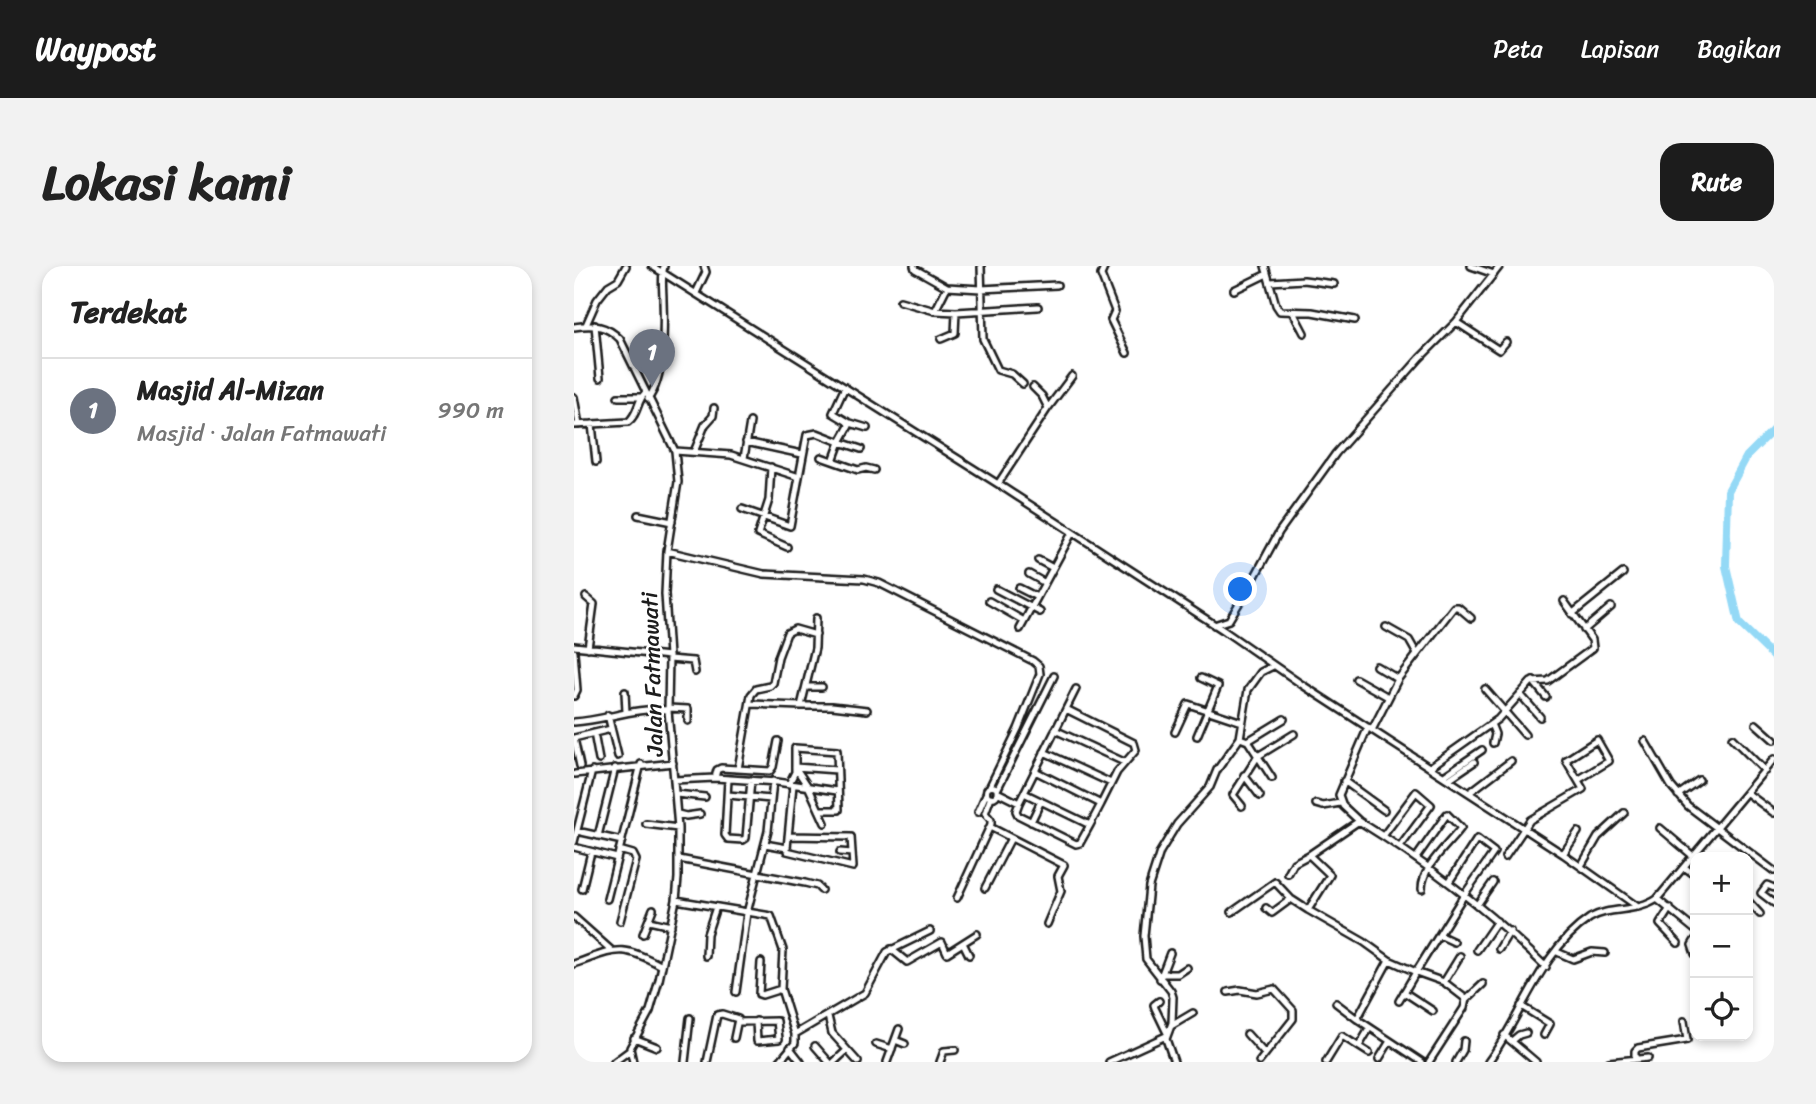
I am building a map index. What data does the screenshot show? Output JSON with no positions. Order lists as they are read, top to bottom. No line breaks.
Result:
{"streets":{"street":["Jalan Fatmawati"]},"page":{"header":"Waypost","nav":["Peta","Lapisan","Bagikan"],"title":"Lokasi kami","buttons":"Rute","heading":"Terdekat","pins":"1","list":[{"mark":"1","name":"Masjid Al-Mizan","note":"Masjid · Jalan Fatmawati","value":"990 m"}],"map_buttons":["+","−"]}}
